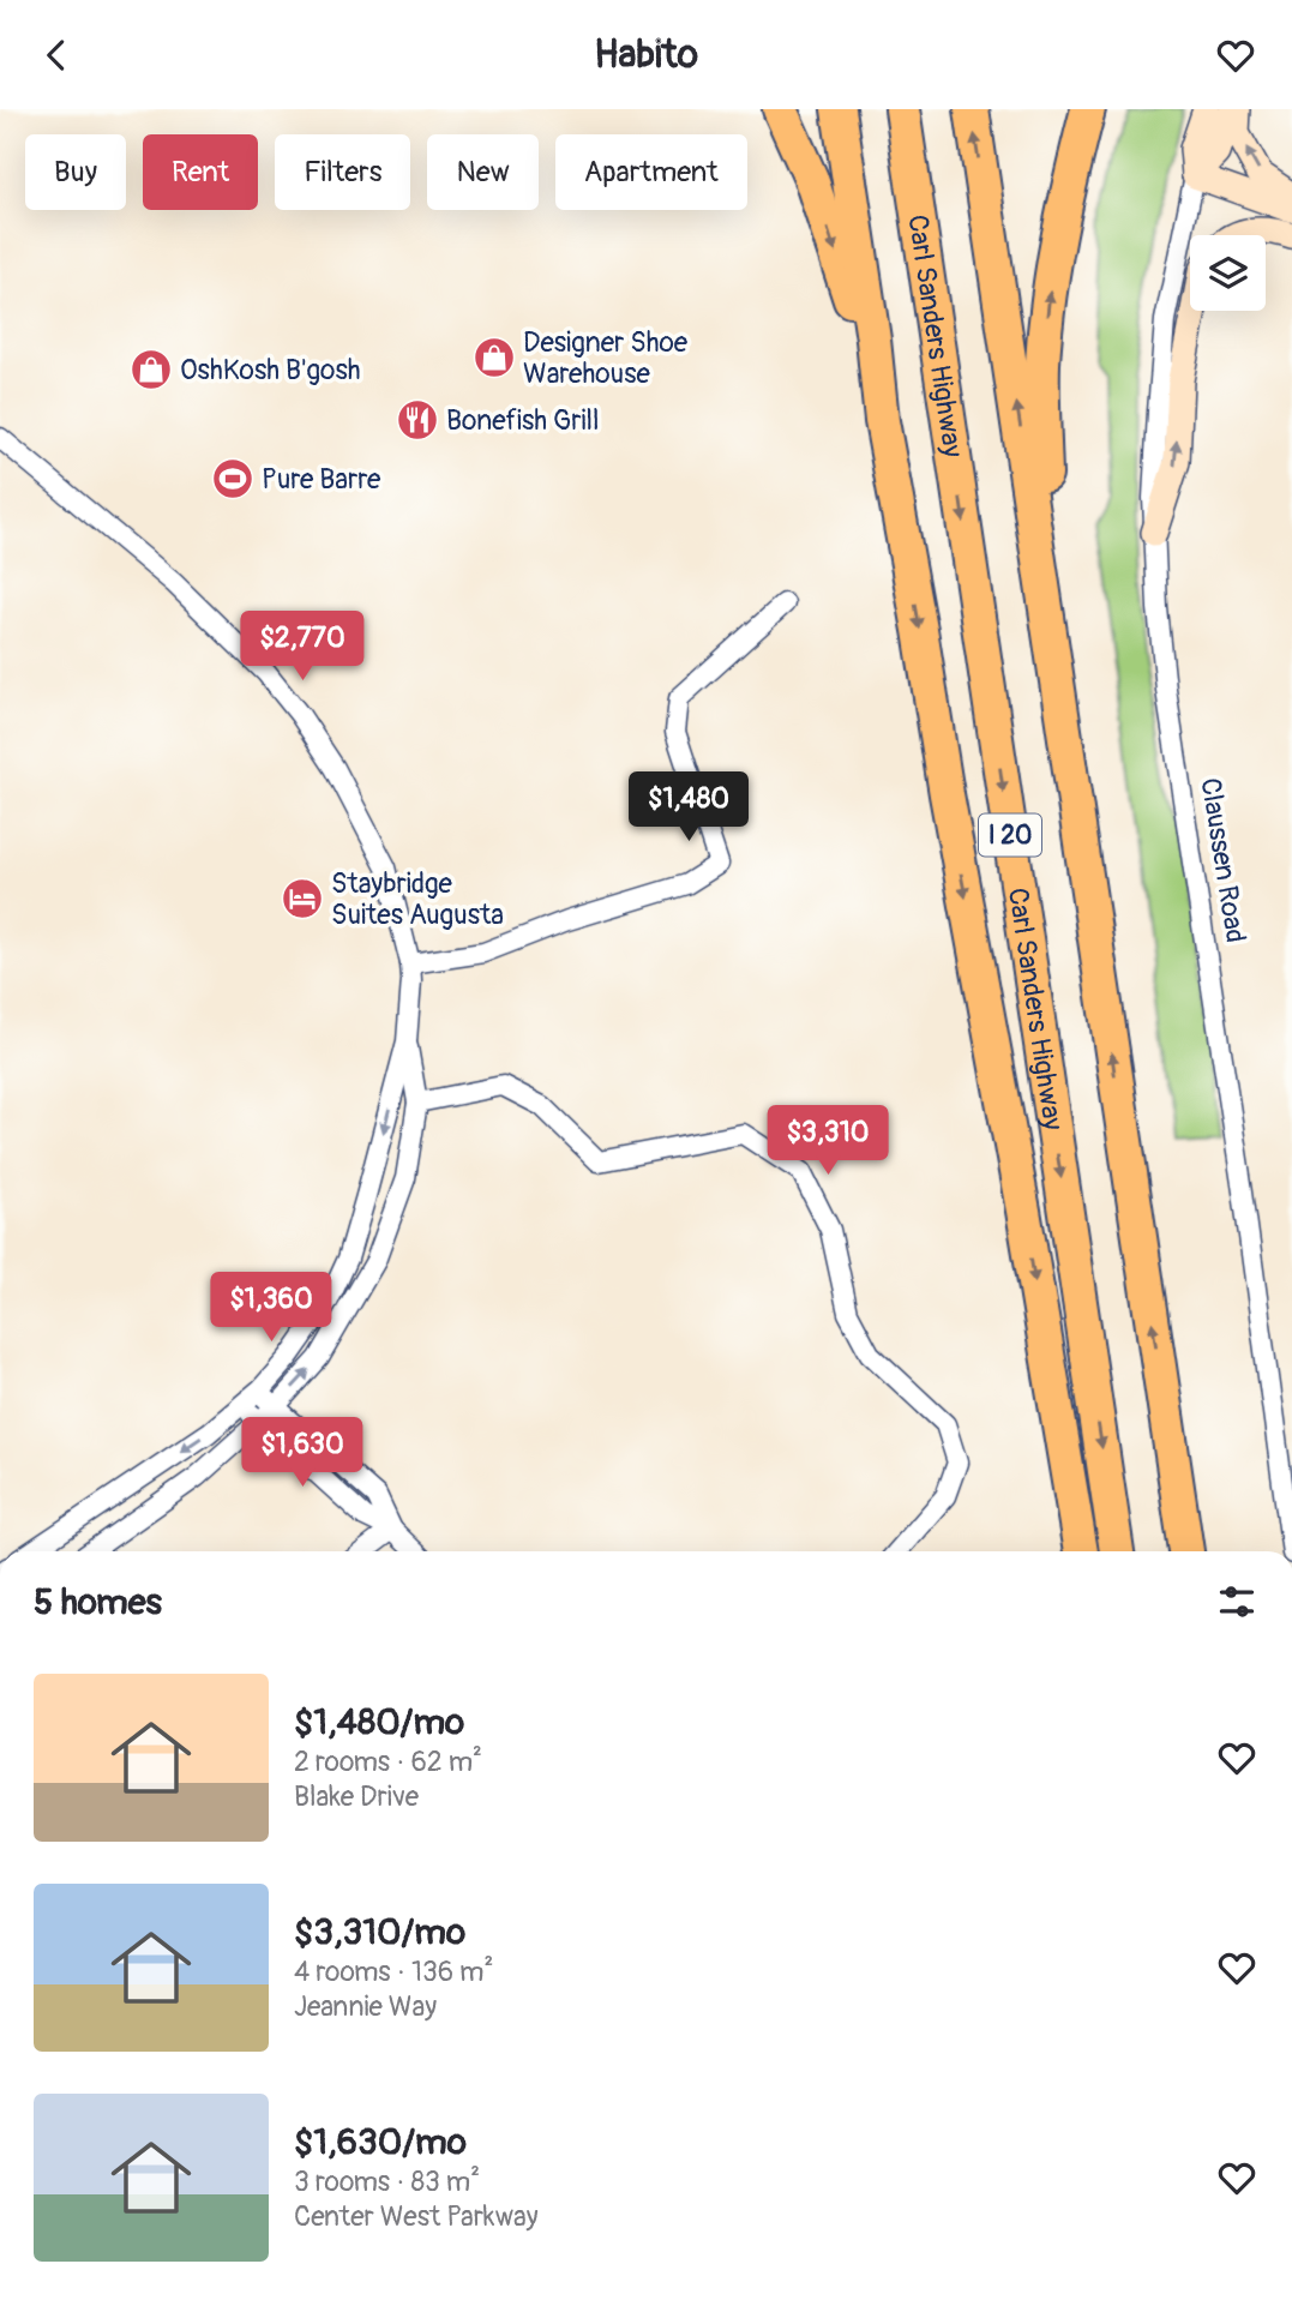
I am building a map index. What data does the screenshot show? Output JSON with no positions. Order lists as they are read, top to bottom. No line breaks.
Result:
{"streets":{"highway":["Carl Sanders Highway","I 20"],"street":["Claussen Road"]},"places":{"shop":["Designer Shoe Warehouse","OshKosh B'gosh"],"restaurant":["Bonefish Grill"],"sports":["Pure Barre"],"hotel":["Staybridge Suites Augusta"]},"page":{"header":"Habito","chip":["Buy","Rent","Filters","New","Apartment"],"price":["$2,770","$1,480","$3,310","$1,360","$1,630"],"heading":"5 homes","list":[{"name":"$1,480/mo","note":"2 rooms · 62 m² · Blake Drive"},{"name":"$3,310/mo","note":"4 rooms · 136 m² · Jeannie Way"},{"name":"$1,630/mo","note":"3 rooms · 83 m² · Center West Parkway"}]}}
